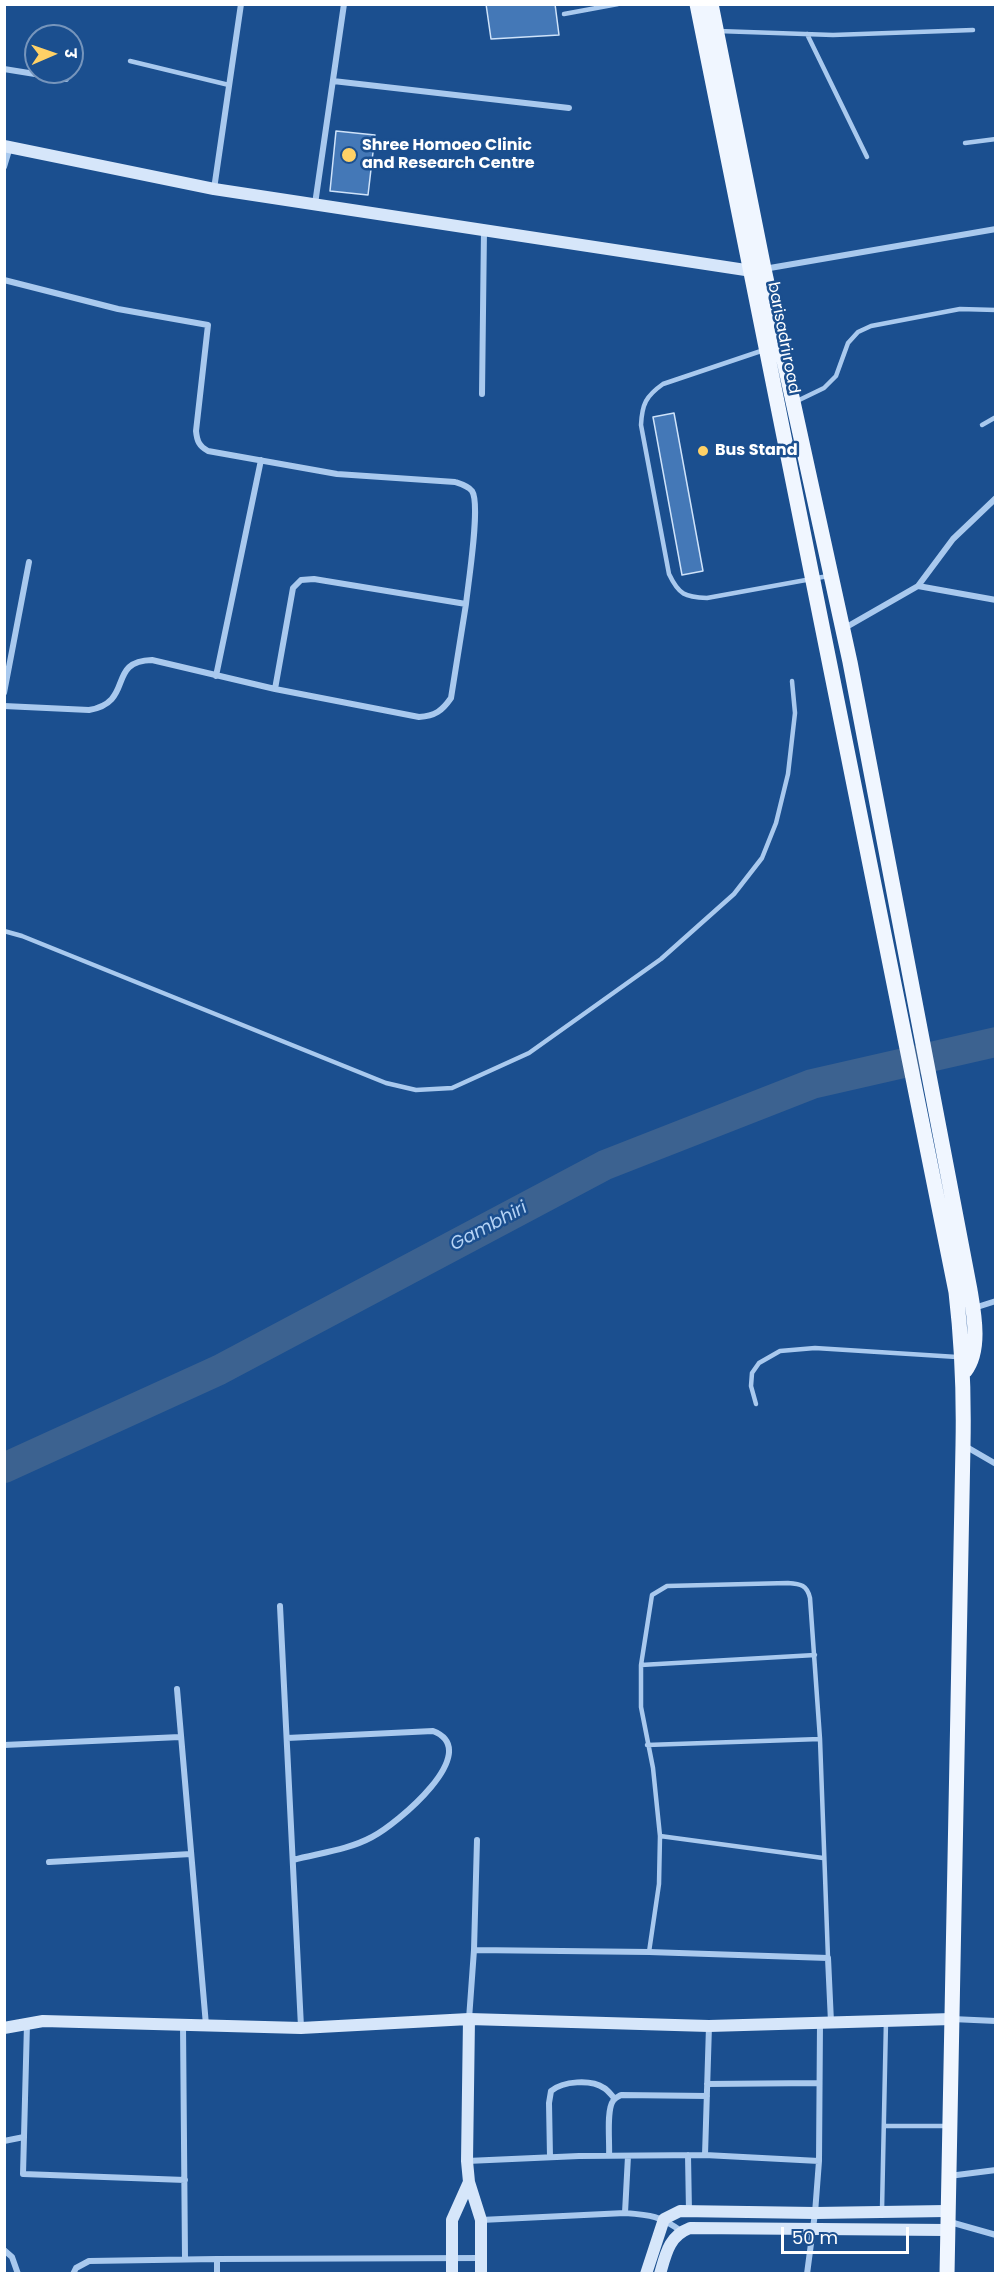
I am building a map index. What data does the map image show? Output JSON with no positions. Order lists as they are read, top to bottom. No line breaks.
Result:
{"streets":{"main road":["barisadri road"]},"water":["Gambhiri"],"places":["Shree Homoeo Clinic and Research Centre","Bus Stand"],"scale_bar":"50 m","north":"right"}
